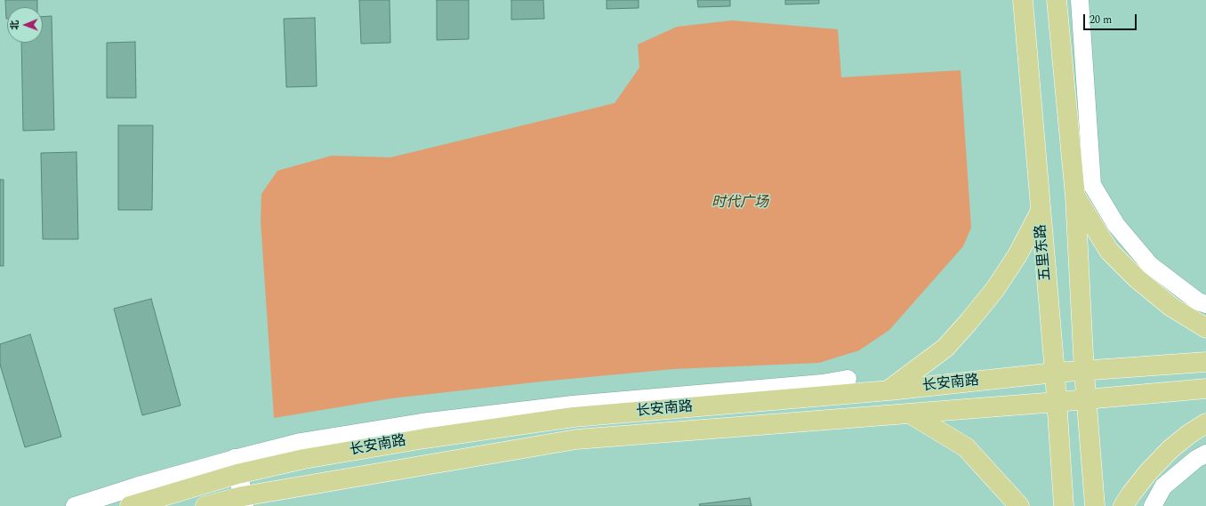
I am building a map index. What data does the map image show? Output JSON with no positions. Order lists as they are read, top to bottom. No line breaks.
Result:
{"streets":{"main road":["五里东路","长安南路"]},"crossings":[["五里东路","长安南路"]],"parks":["时代广场"],"scale_bar":"20 m","north":"left"}
